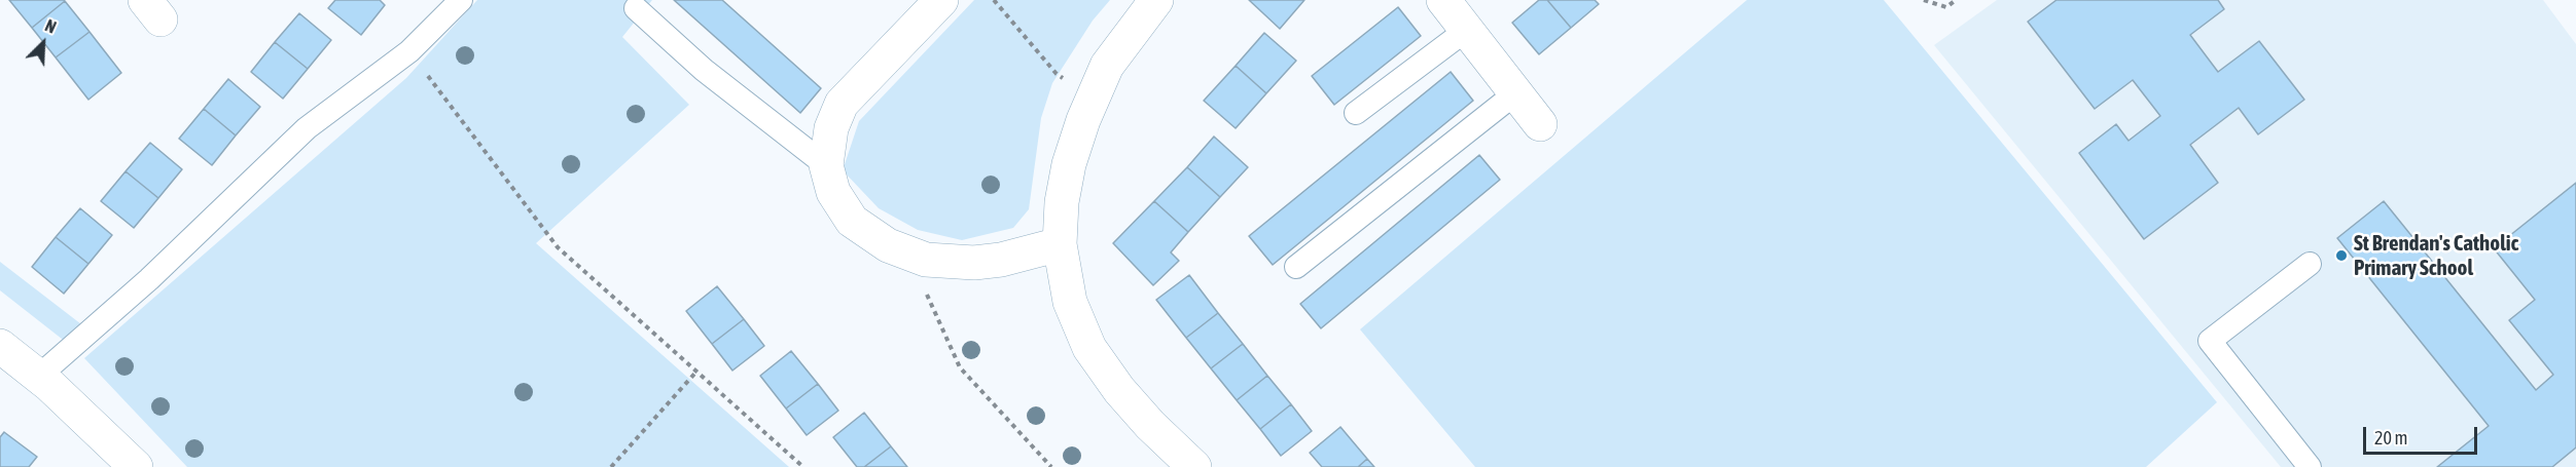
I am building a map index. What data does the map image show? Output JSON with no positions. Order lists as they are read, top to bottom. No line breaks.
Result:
{"places":["St Brendan's Catholic Primary School"],"scale_bar":"20 m","north":"top right"}
